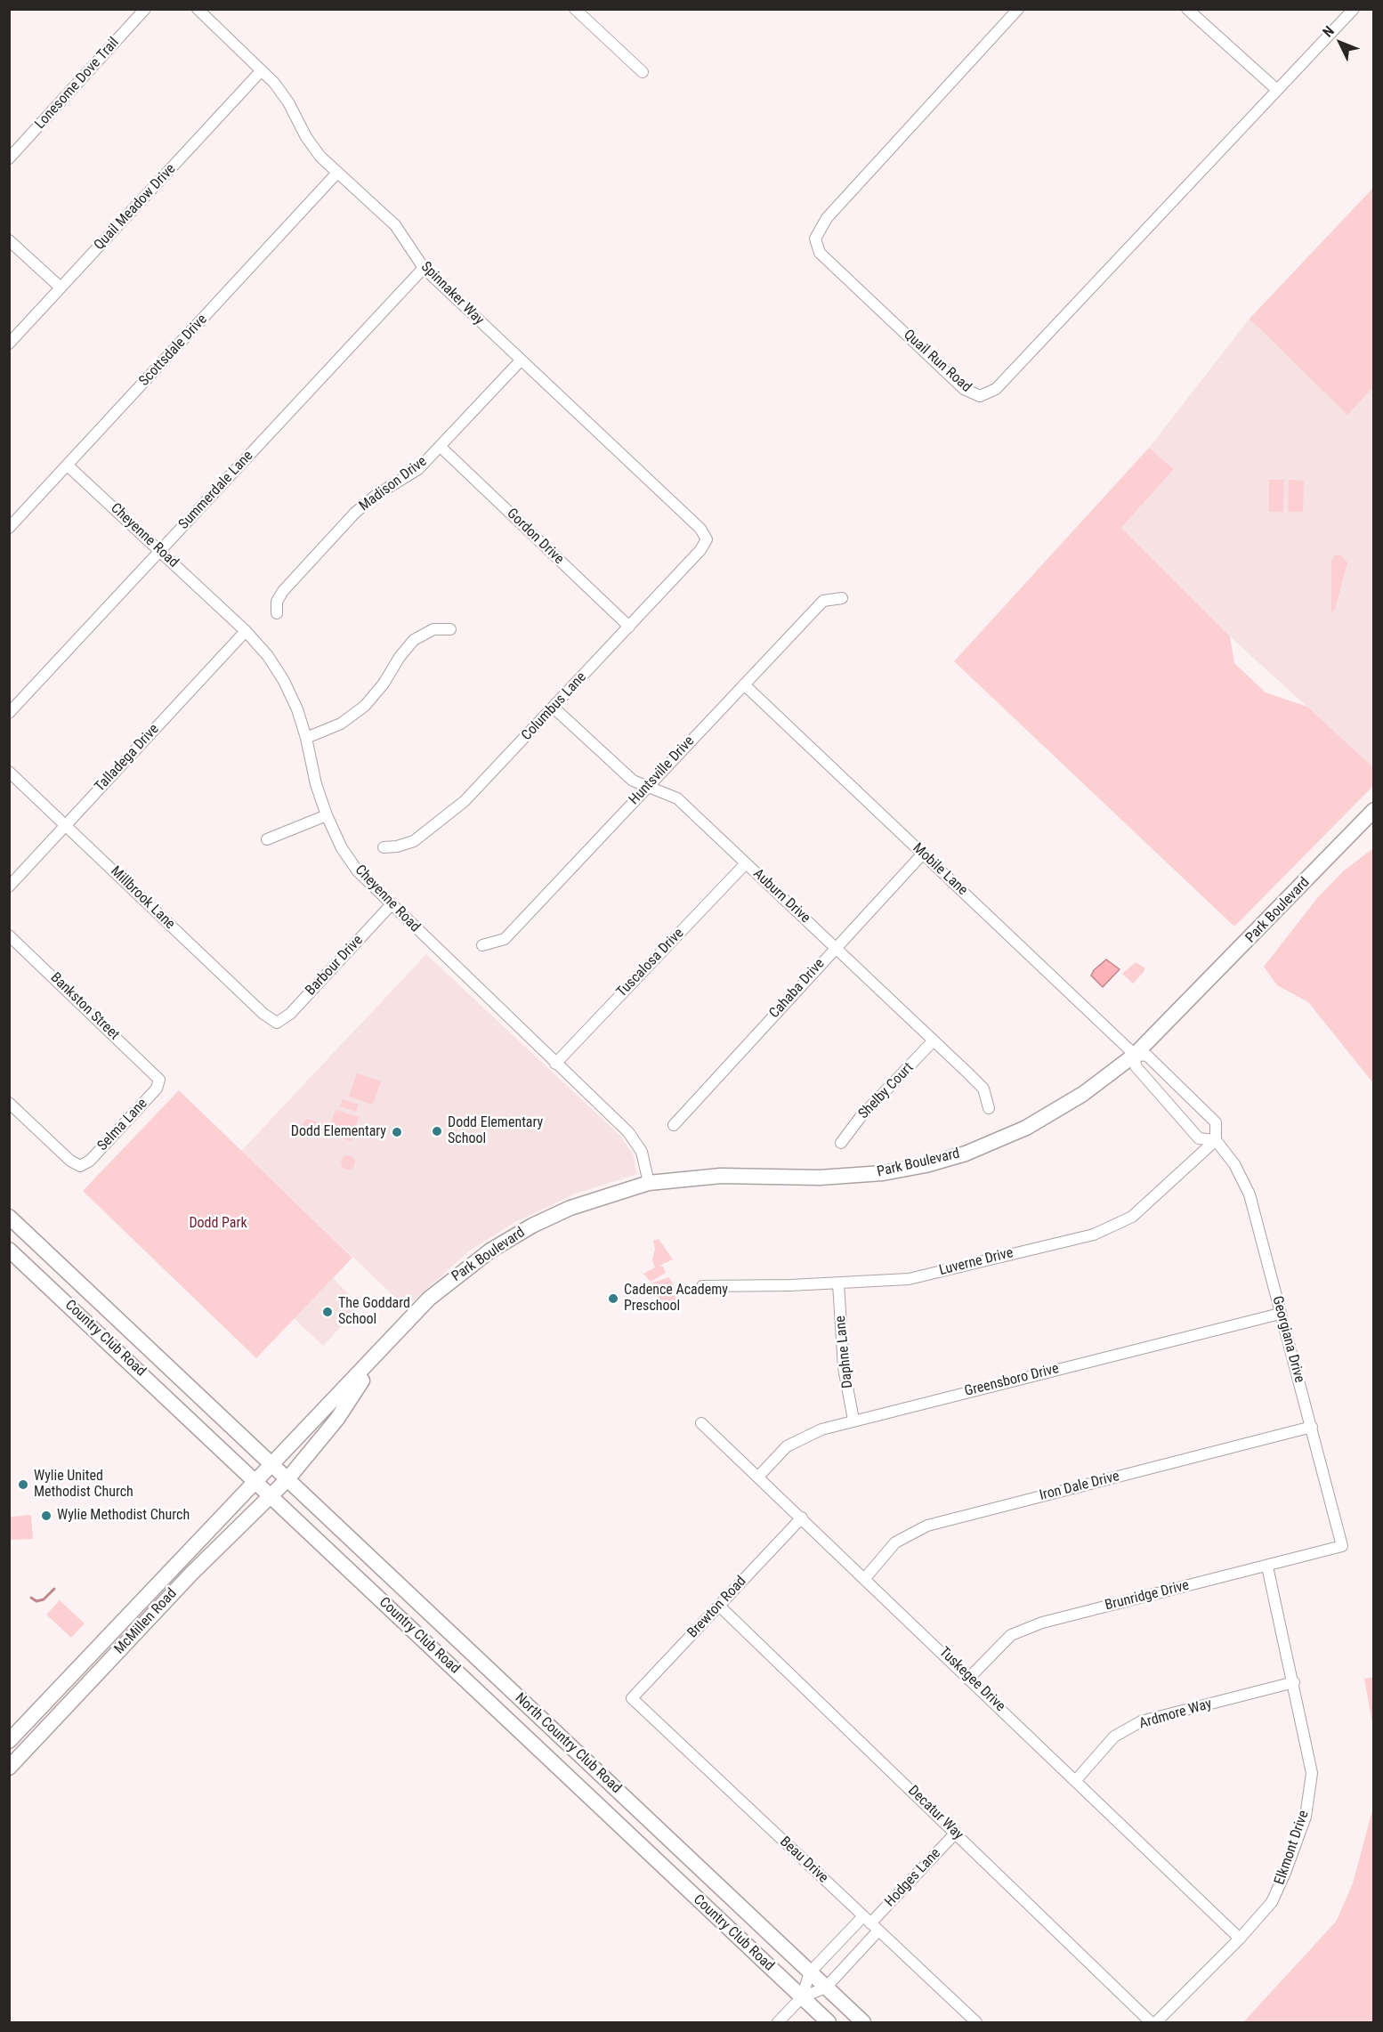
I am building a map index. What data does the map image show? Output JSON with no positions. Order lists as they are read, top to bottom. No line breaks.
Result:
{"streets":{"main road":["Park Boulevard","Country Club Road","McMillen Road","North Country Club Road"],"street":["Lonesome Dove Trail","Quail Meadow Drive","Spinnaker Way","Scottsdale Drive","Quail Run Road","Madison Drive","Summerdale Lane","Cheyenne Road","Gordon Drive","Columbus Lane","Talladega Drive","Huntsville Drive","Mobile Lane","Auburn Drive","Millbrook Lane","Tuscalosa Drive","Barbour Drive","Cahaba Drive","Bankston Street","Shelby Court","Selma Lane","Luverne Drive","Georgiana Drive","Daphne Lane","Greensboro Drive","Iron Dale Drive","Brunridge Drive","Brewton Road","Tuskegee Drive","Ardmore Way","Decatur Way","Elkmont Drive","Beau Drive","Hodges Lane"]},"crossings":[["Quail Meadow Drive","Spinnaker Way"],["Spinnaker Way","Scottsdale Drive"],["Spinnaker Way","Madison Drive"],["Spinnaker Way","Summerdale Lane"],["Spinnaker Way","Columbus Lane"],["Scottsdale Drive","Cheyenne Road"],["Madison Drive","Gordon Drive"],["Summerdale Lane","Cheyenne Road"],["Cheyenne Road","Talladega Drive"],["Cheyenne Road","Park Boulevard"],["Cheyenne Road","Tuscalosa Drive"],["Cheyenne Road","Barbour Drive"],["Gordon Drive","Columbus Lane"],["Columbus Lane","Auburn Drive"],["Talladega Drive","Millbrook Lane"],["Huntsville Drive","Mobile Lane"],["Huntsville Drive","Auburn Drive"],["Mobile Lane","Park Boulevard"],["Mobile Lane","Cahaba Drive"],["Mobile Lane","Georgiana Drive"],["Auburn Drive","Tuscalosa Drive"],["Auburn Drive","Cahaba Drive"],["Auburn Drive","Shelby Court"],["Millbrook Lane","Barbour Drive"],["Park Boulevard","Country Club Road"],["Park Boulevard","Georgiana Drive"],["Park Boulevard","McMillen Road"],["Park Boulevard","North Country Club Road"],["Bankston Street","Selma Lane"],["Luverne Drive","Georgiana Drive"],["Luverne Drive","Daphne Lane"],["Country Club Road","McMillen Road"],["Country Club Road","North Country Club Road"],["Country Club Road","Hodges Lane"],["Georgiana Drive","Greensboro Drive"],["Georgiana Drive","Iron Dale Drive"],["Georgiana Drive","Brunridge Drive"],["Daphne Lane","Greensboro Drive"],["Greensboro Drive","Tuskegee Drive"],["Iron Dale Drive","Tuskegee Drive"],["Brunridge Drive","Tuskegee Drive"],["Brunridge Drive","Elkmont Drive"],["Brewton Road","Tuskegee Drive"],["Brewton Road","Decatur Way"],["Brewton Road","Beau Drive"],["McMillen Road","North Country Club Road"],["Tuskegee Drive","Ardmore Way"],["Tuskegee Drive","Elkmont Drive"],["Ardmore Way","Elkmont Drive"],["North Country Club Road","Hodges Lane"],["Decatur Way","Hodges Lane"],["Beau Drive","Hodges Lane"]],"parks":["Dodd Park"],"places":["Dodd Elementary School","Dodd Elementary","Cadence Academy Preschool","The Goddard School","Wylie United Methodist Church","Wylie Methodist Church"],"north":"top left"}
